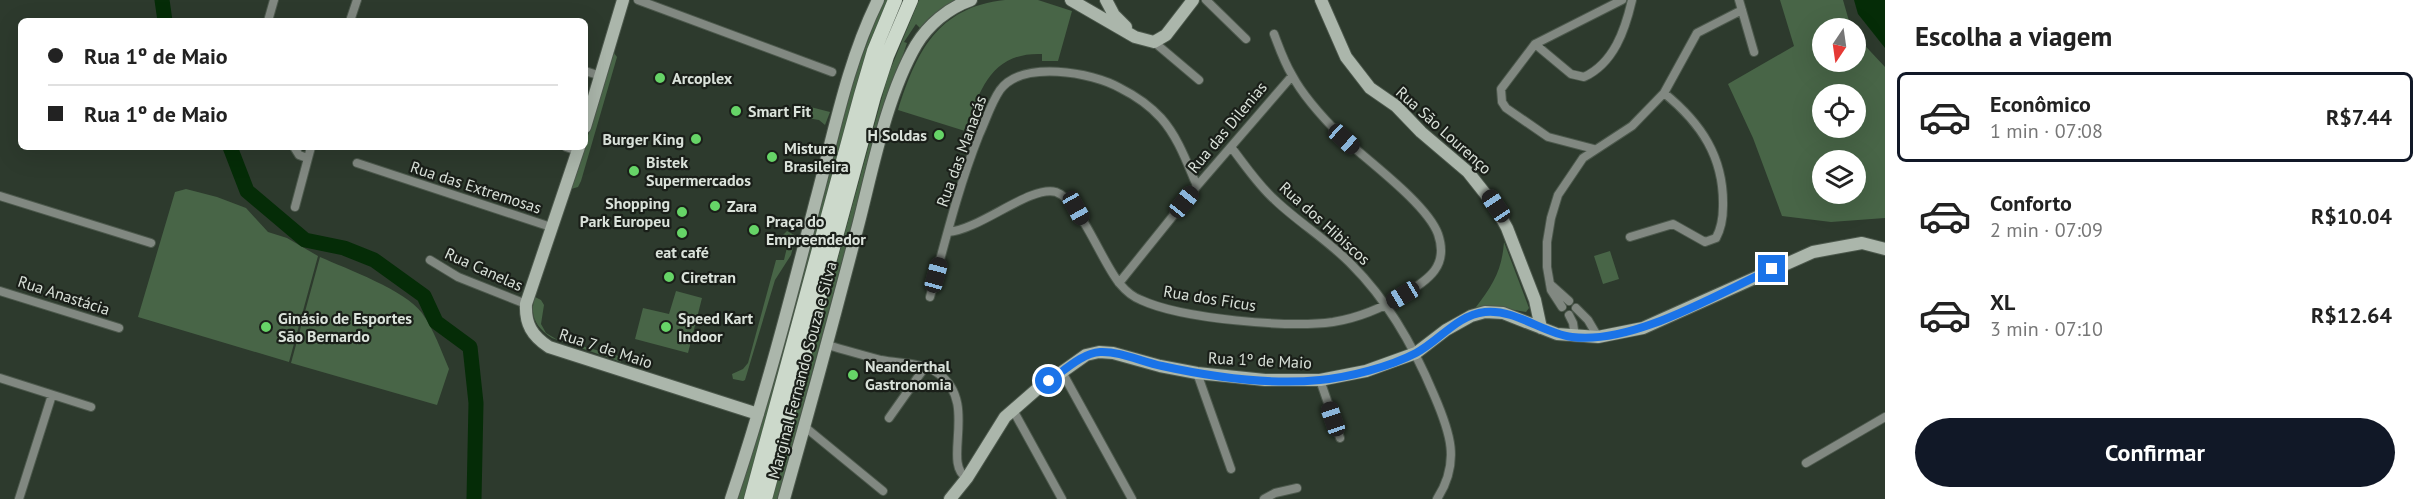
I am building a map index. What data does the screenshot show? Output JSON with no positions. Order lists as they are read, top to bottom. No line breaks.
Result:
{"streets":{"street":["Rua das Dilenias","Rua São Lourenço","Rua das Manacás","Rua das Extremosas","Rua dos Hibiscos","Rua Canelas","Rua Anastácia","Rua dos Ficus","Rua 7 de Maio","Rua 1º de Maio","Marginal Fernando Souza e Silva"]},"crossings":[["Rua das Dilenias","Rua das Manacás"],["Rua das Dilenias","Rua dos Hibiscos"],["Rua das Dilenias","Rua dos Ficus"],["Rua São Lourenço","Rua 1º de Maio"],["Rua das Manacás","Rua dos Ficus"],["Rua das Extremosas","Rua 7 de Maio"],["Rua dos Hibiscos","Rua dos Ficus"],["Rua dos Hibiscos","Rua 1º de Maio"],["Rua Canelas","Rua 7 de Maio"]],"places":["Arcoplex","Smart Fit","H Soldas","Burger King","Mistura Brasileira","Bistek Supermercados","Zara","Shopping Park Europeu","Praça do Empreendedor","eat café","Ciretran","Ginásio de Esportes São Bernardo","Speed Kart Indoor","Neanderthal Gastronomia"],"north":"bottom","page":{"heading":"Escolha a viagem","banner":["Rua 1º de Maio","Rua 1º de Maio"],"list":[{"name":"Econômico","note":"1 min · 07:08","value":"R$7.44"},{"name":"Conforto","note":"2 min · 07:09","value":"R$10.04"},{"name":"XL","note":"3 min · 07:10","value":"R$12.64"}],"buttons":"Confirmar"}}
